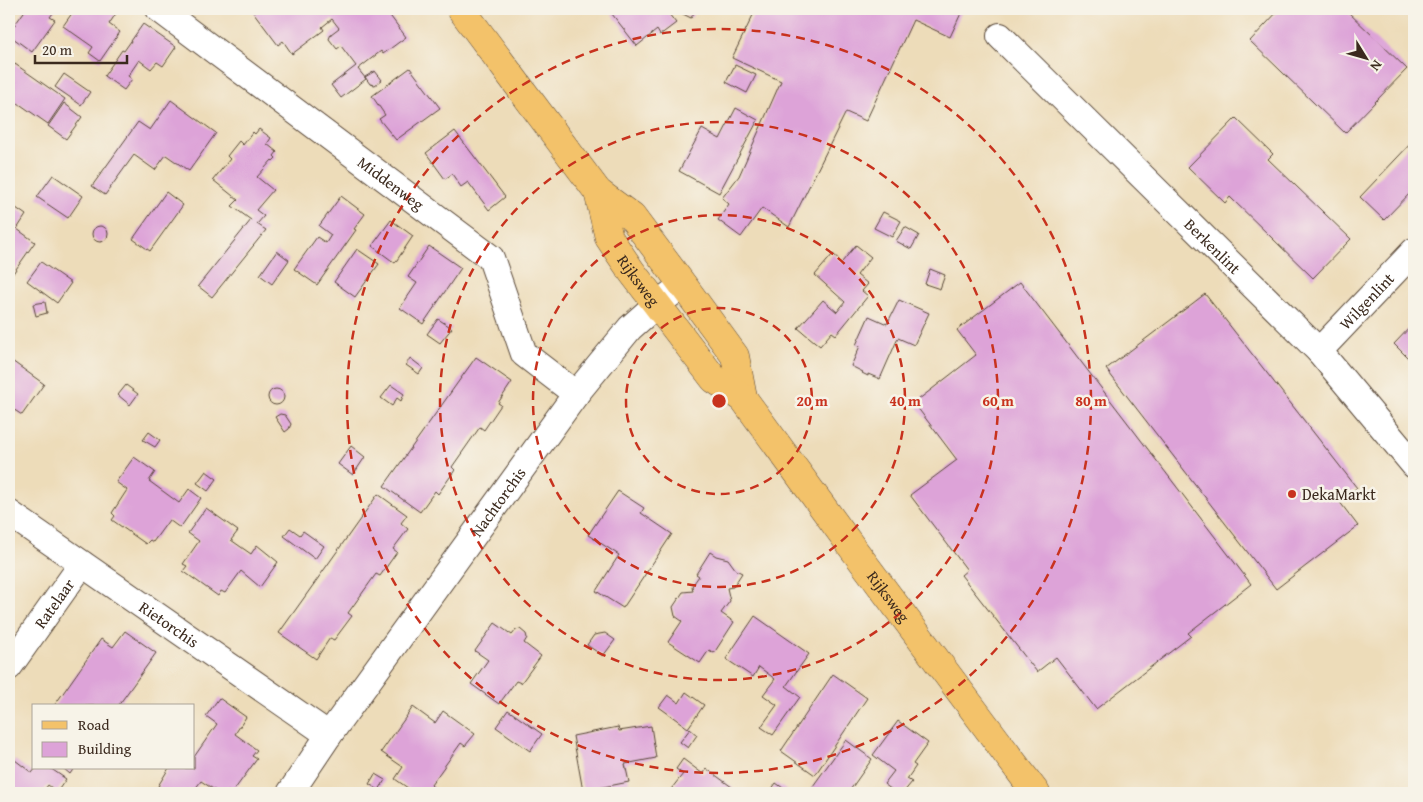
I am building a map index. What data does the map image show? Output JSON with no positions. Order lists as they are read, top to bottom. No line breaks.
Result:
{"streets":{"main road":["Rijksweg"],"street":["Middenweg","Berkenlint","Wilgenlint","Nachtorchis","Ratelaar","Rietorchis"]},"crossings":[["Middenweg","Nachtorchis"],["Berkenlint","Wilgenlint"],["Rijksweg","Nachtorchis"],["Nachtorchis","Rietorchis"],["Ratelaar","Rietorchis"]],"places":["DekaMarkt"],"legend":["Road","Building"],"scale_bar":"20 m","north":"bottom right","rings":["20 m","40 m","60 m","80 m"]}
